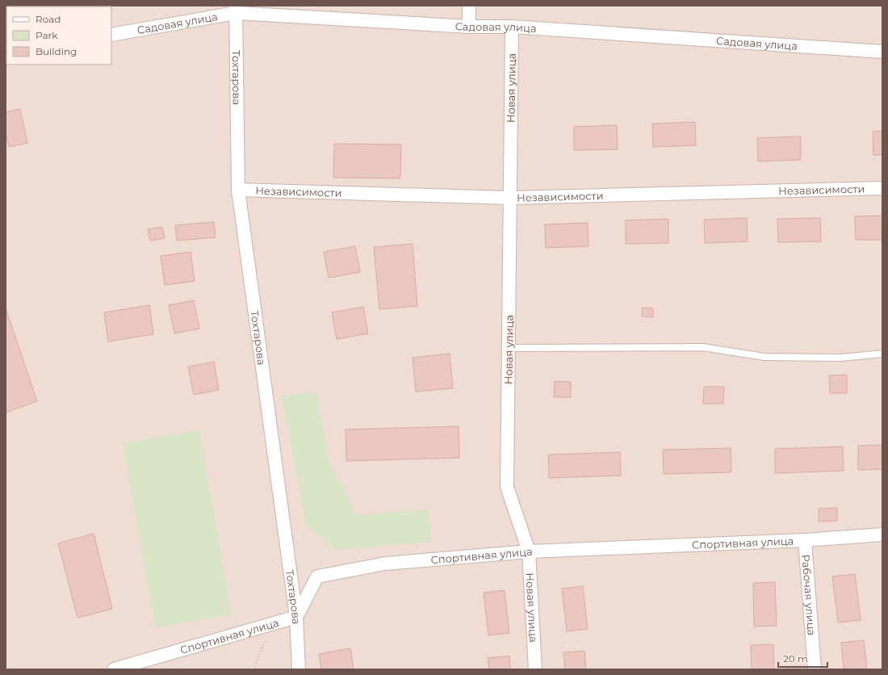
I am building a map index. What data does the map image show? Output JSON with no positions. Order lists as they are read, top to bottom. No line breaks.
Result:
{"streets":{"street":["Садовая улица","Тохтарова","Новая улица","Независимости","Спортивная улица","Рабочая улица"]},"crossings":[["Садовая улица","Тохтарова"],["Садовая улица","Новая улица"],["Тохтарова","Независимости"],["Тохтарова","Спортивная улица"],["Новая улица","Независимости"],["Новая улица","Спортивная улица"],["Спортивная улица","Рабочая улица"]],"legend":["Road","Park","Building"],"scale_bar":"20 m"}
